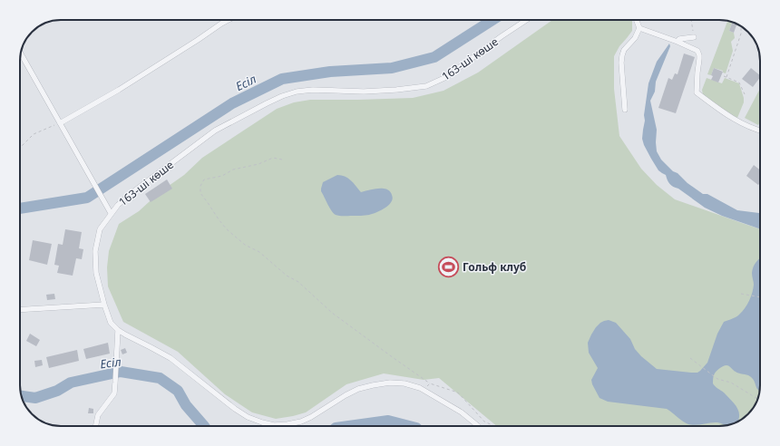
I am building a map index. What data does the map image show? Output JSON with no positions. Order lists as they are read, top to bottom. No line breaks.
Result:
{"streets":{"street":["163-ші көше"]},"water":["Есіл"],"places":{"sports":["Гольф клуб"]}}
